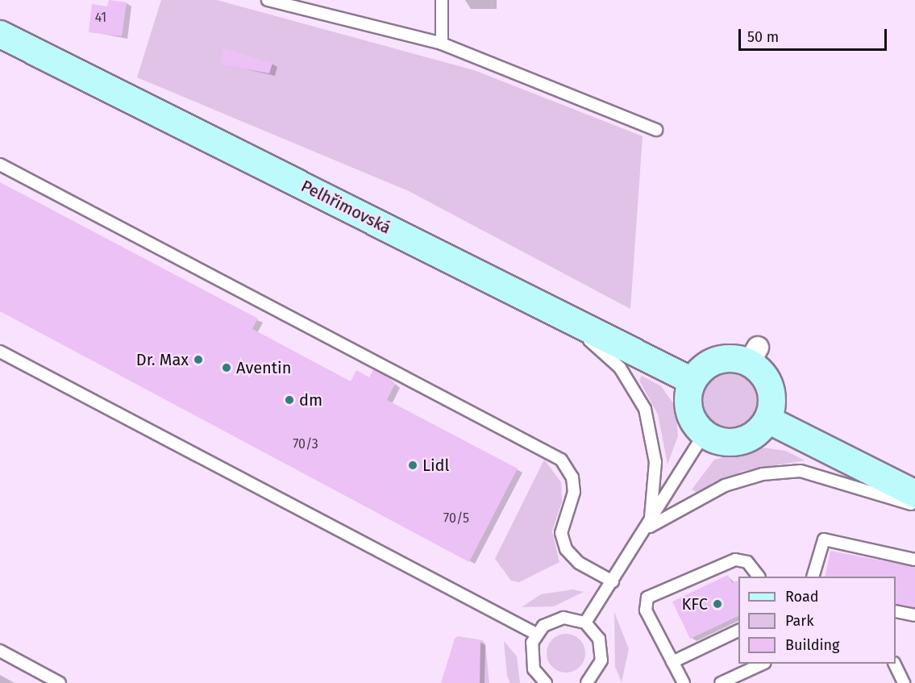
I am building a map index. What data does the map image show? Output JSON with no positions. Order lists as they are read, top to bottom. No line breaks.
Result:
{"streets":{"main road":["Pelhřimovská"]},"places":["Dr. Max","Aventin","dm","Lidl","KFC"],"house_numbers":["41","70/3","70/5"],"legend":["Road","Park","Building"],"scale_bar":"50 m"}
